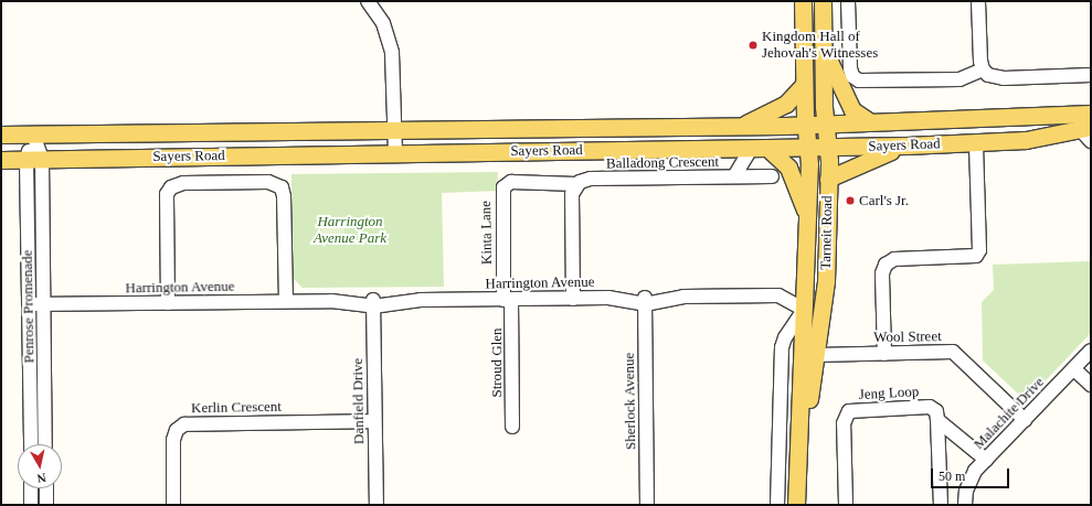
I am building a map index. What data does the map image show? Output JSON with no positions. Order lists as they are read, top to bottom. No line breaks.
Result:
{"streets":{"main road":["Sayers Road","Tarneit Road"],"street":["Balladong Crescent","Kinta Lane","Harrington Avenue","Penrose Promenade","Wool Street","Stroud Glen","Jeng Loop","Danfield Drive","Sherlock Avenue","Kerlin Crescent","Malachite Drive"]},"crossings":[["Sayers Road","Balladong Crescent"],["Sayers Road","Tarneit Road"],["Sayers Road","Penrose Promenade"],["Balladong Crescent","Kinta Lane"],["Kinta Lane","Harrington Avenue"],["Kinta Lane","Stroud Glen"],["Tarneit Road","Wool Street"],["Harrington Avenue","Penrose Promenade"],["Harrington Avenue","Stroud Glen"],["Harrington Avenue","Danfield Drive"],["Harrington Avenue","Sherlock Avenue"],["Wool Street","Malachite Drive"],["Jeng Loop","Malachite Drive"],["Danfield Drive","Kerlin Crescent"]],"parks":["Harrington Avenue Park"],"places":["Kingdom Hall of Jehovah's Witnesses","Carl's Jr."],"scale_bar":"50 m","north":"bottom"}
